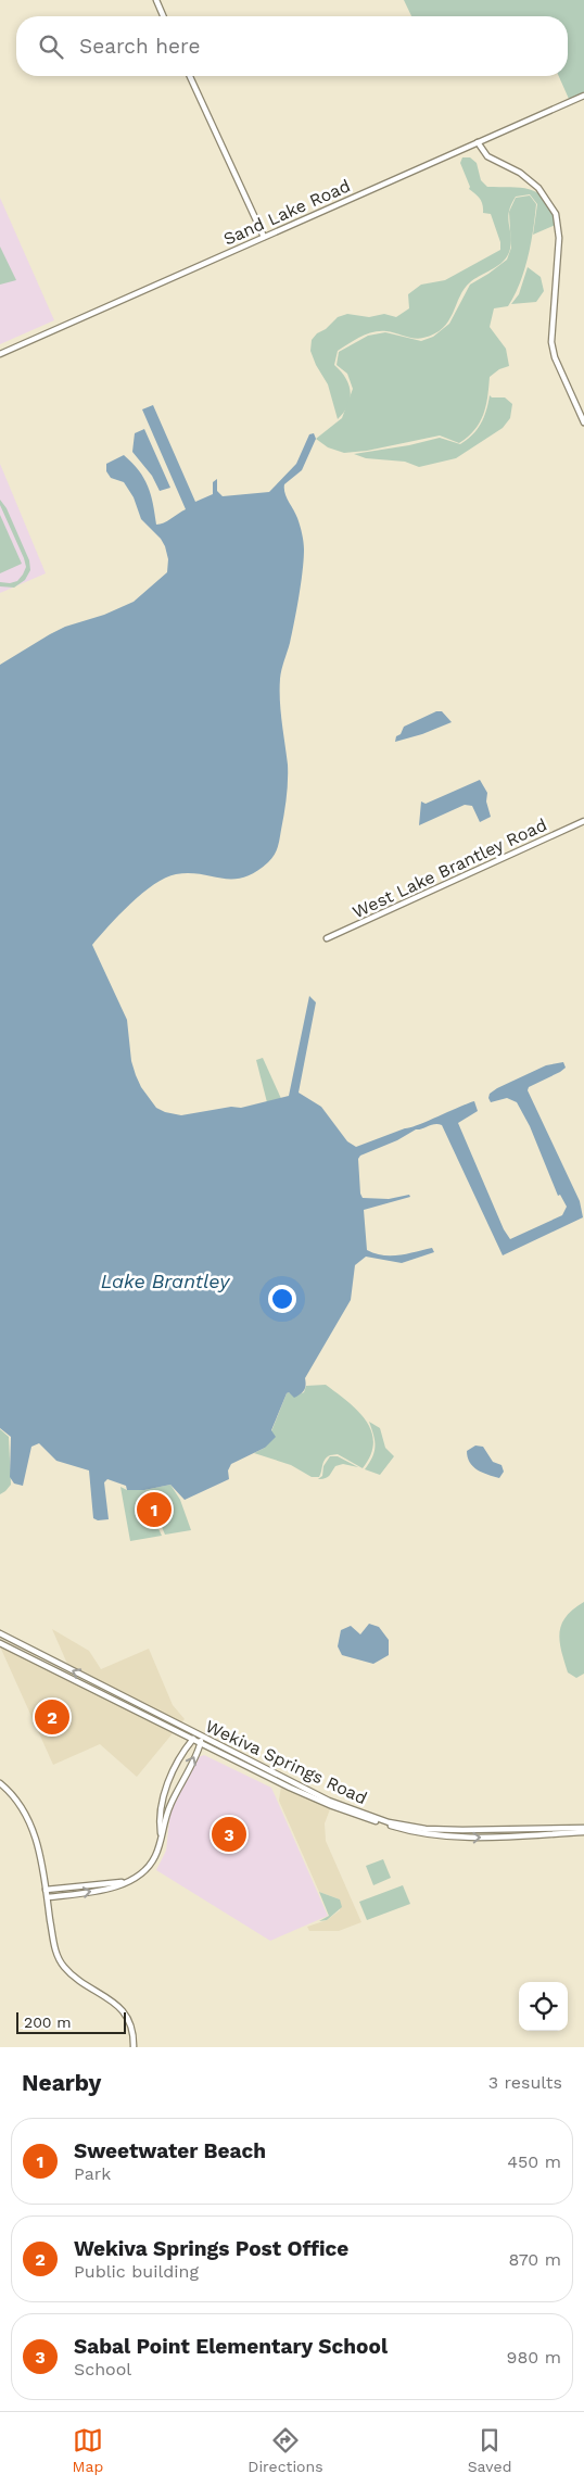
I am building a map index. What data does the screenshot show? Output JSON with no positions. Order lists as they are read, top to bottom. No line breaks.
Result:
{"streets":{"street":["Sand Lake Road","West Lake Brantley Road","Wekiva Springs Road"]},"water":["Lake Brantley"],"scale_bar":"200 m","page":{"search":"Search here","pins":["1","2","3"],"scale":"200 m","heading":["Nearby","3 results"],"list":[{"mark":"1","name":"Sweetwater Beach","note":"Park","value":"450 m"},{"mark":"2","name":"Wekiva Springs Post Office","note":"Public building","value":"870 m"},{"mark":"3","name":"Sabal Point Elementary School","note":"School","value":"980 m"}],"nav":["Map","Directions","Saved"]}}
